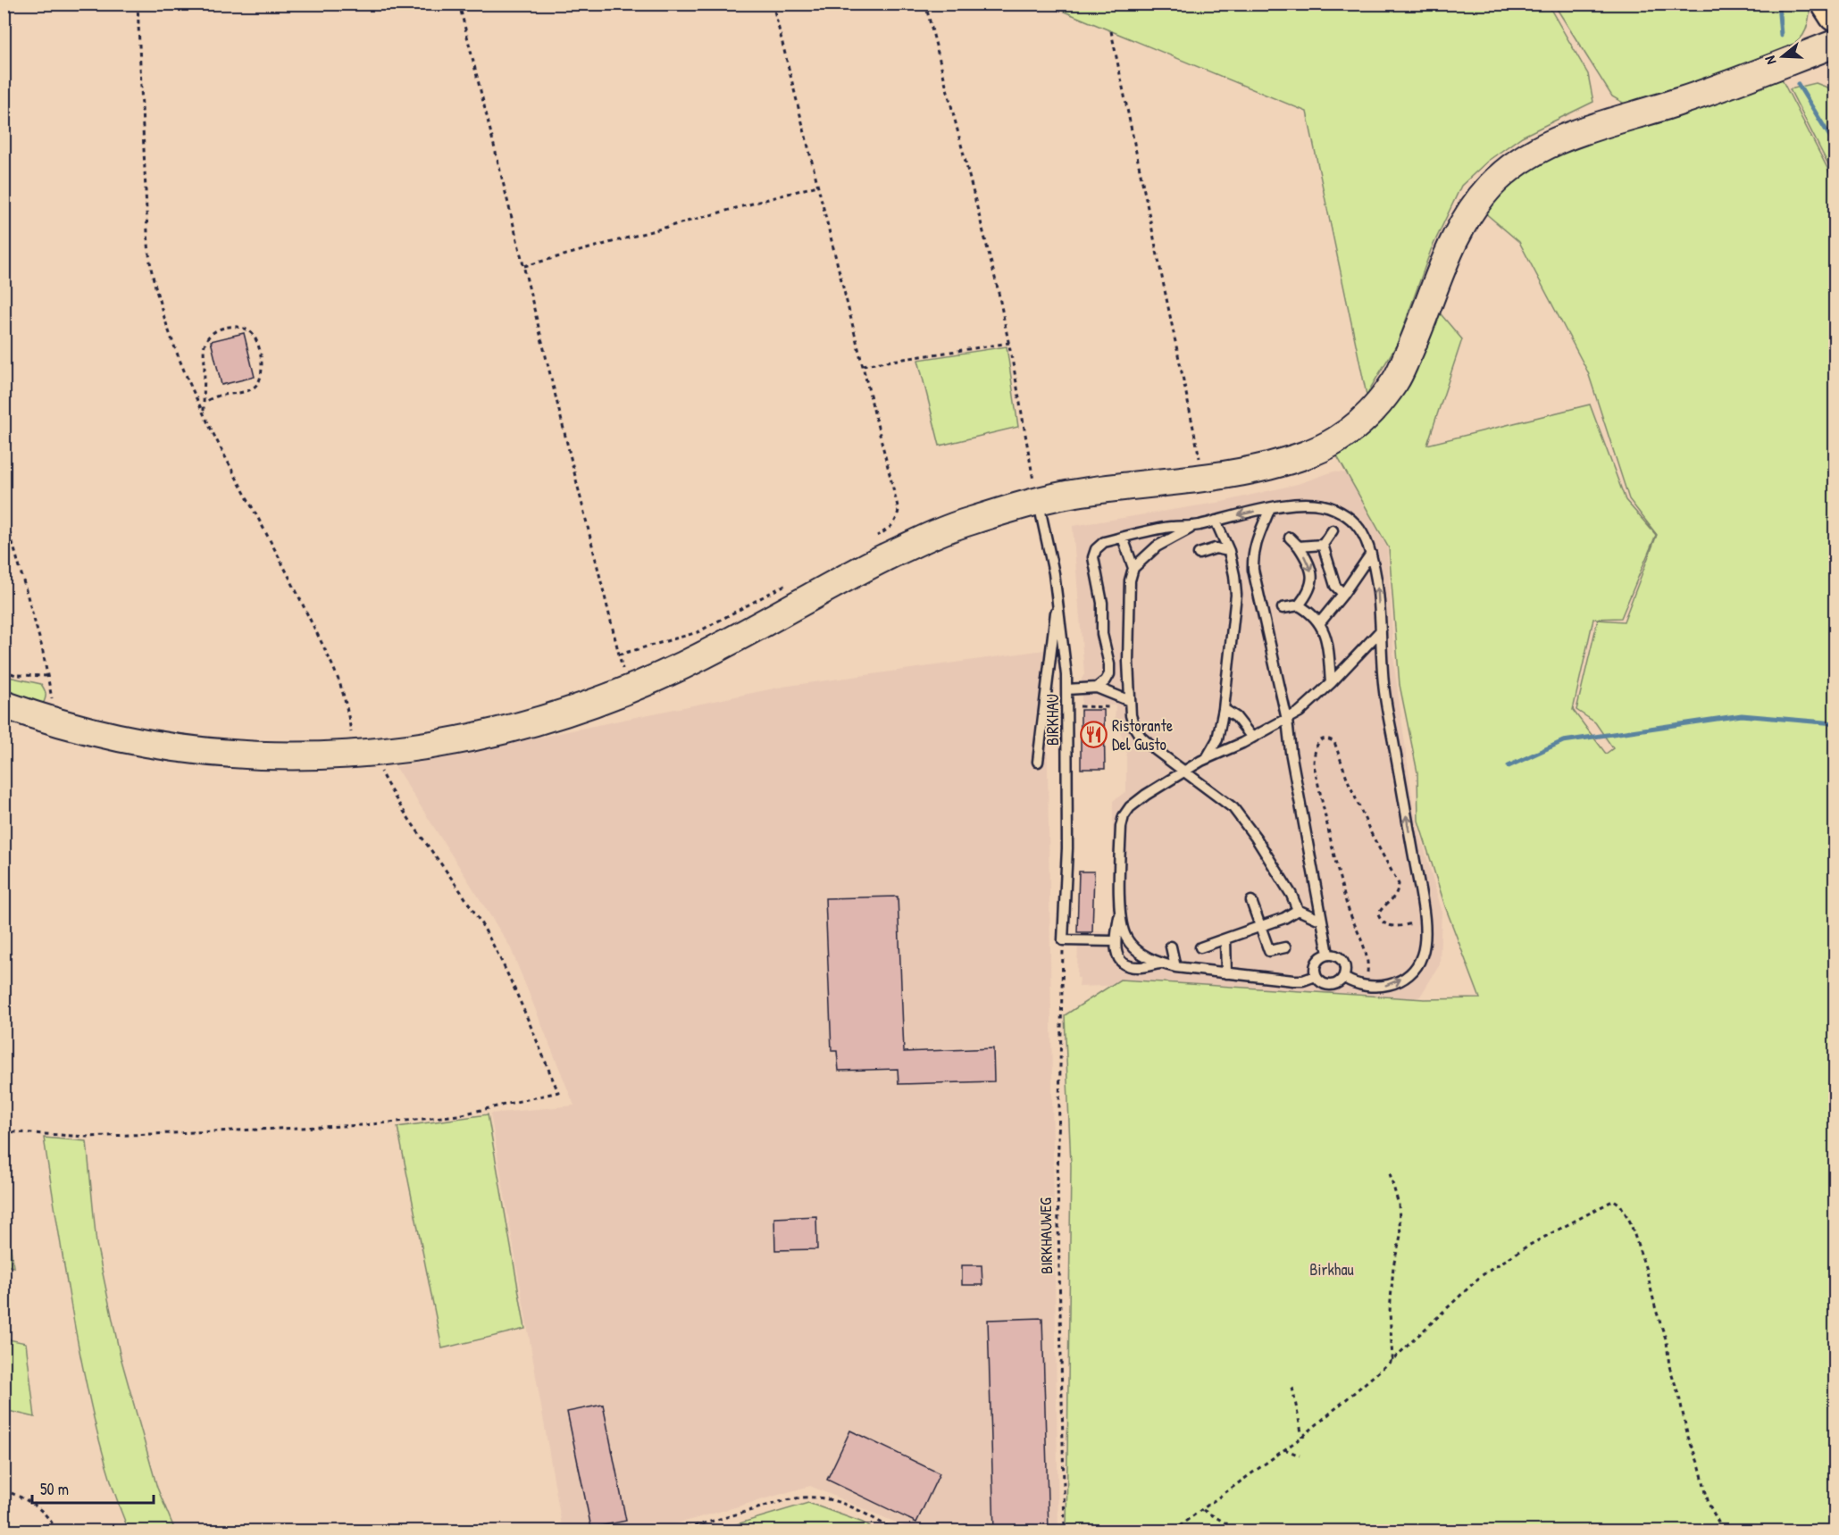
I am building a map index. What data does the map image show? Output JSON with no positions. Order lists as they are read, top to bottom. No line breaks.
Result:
{"streets":{"lane":["BIRKHAU"],"path":["BIRKHAUWEG"]},"crossings":[["BIRKHAU","BIRKHAUWEG"]],"parks":["Birkhau"],"places":{"restaurant":["Ristorante Del Gusto"]},"scale_bar":"50 m","north":"left"}
